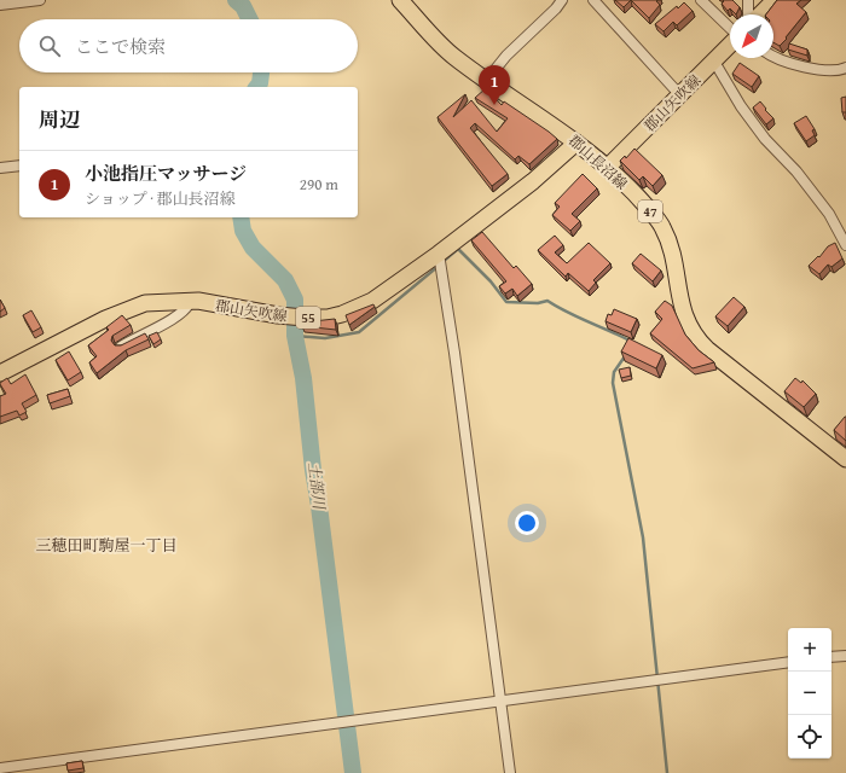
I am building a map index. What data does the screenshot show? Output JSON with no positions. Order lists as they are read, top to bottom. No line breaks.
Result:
{"streets":{"main road":["郡山矢吹線","郡山長沼線","47","55"]},"crossings":[["郡山矢吹線","郡山長沼線"]],"districts":["三穂田町駒屋一丁目"],"water":["土部川"],"north":"bottom left","page":{"search":"ここで検索","pins":"1","heading":"周辺","list":[{"mark":"1","name":"小池指圧マッサージ","note":"ショップ · 郡山長沼線","value":"290 m"}],"map_buttons":["+","−"]}}
